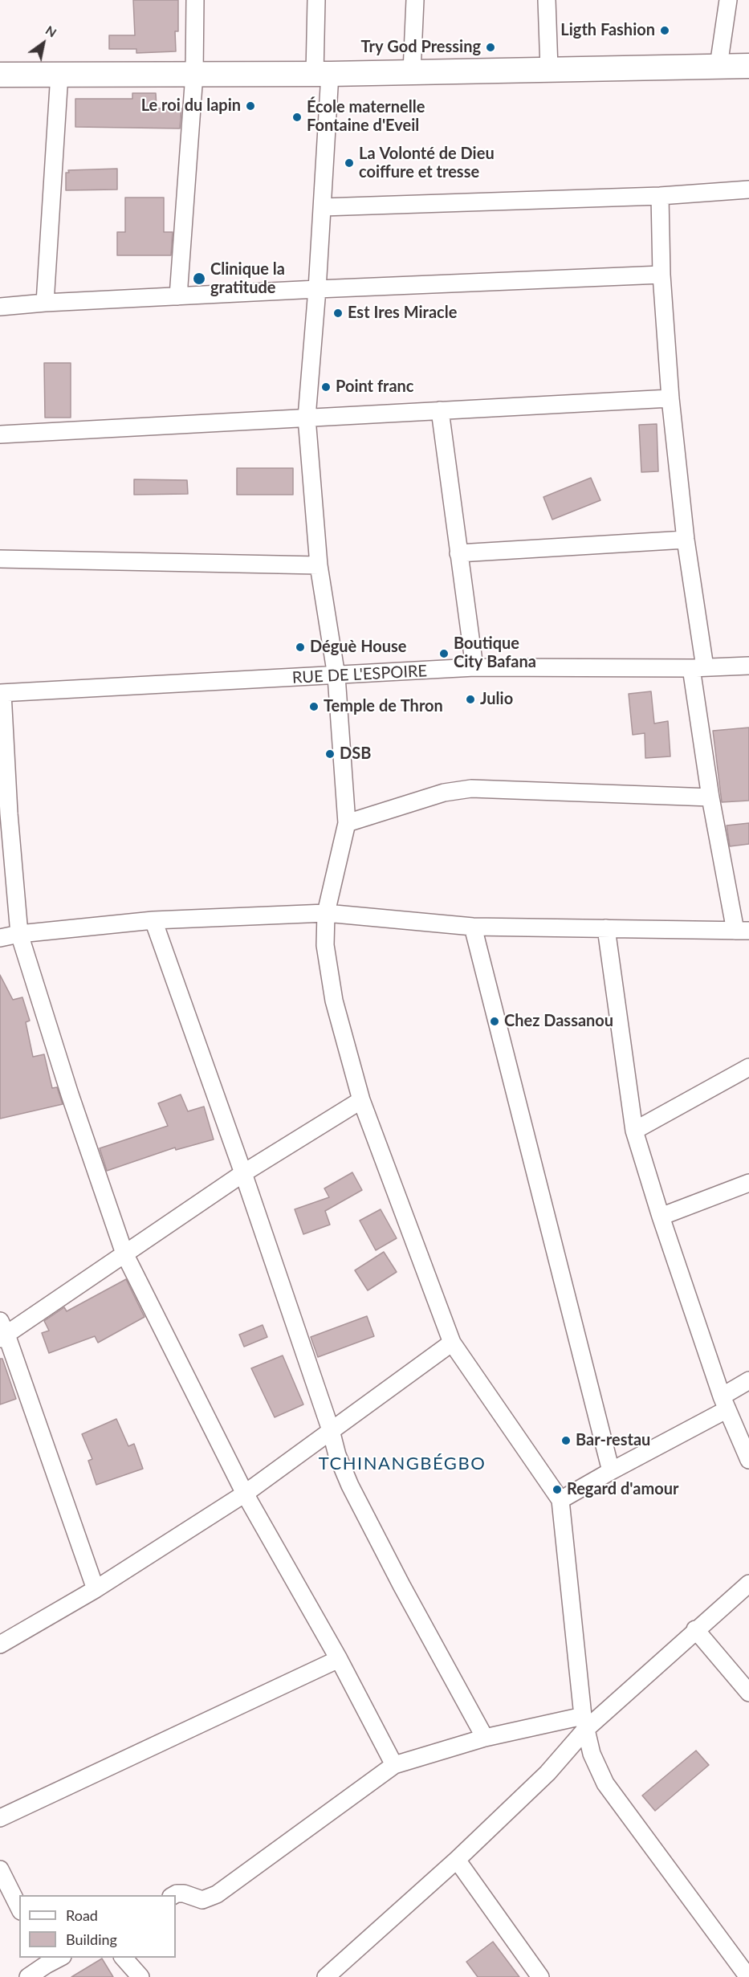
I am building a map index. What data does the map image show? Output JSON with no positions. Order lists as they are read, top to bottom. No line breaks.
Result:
{"streets":{"street":["RUE DE L'ESPOIRE"]},"districts":["TCHINANGBÉGBO"],"places":["Ligth Fashion","Try God Pressing","Le roi du lapin","École maternelle Fontaine d'Eveil","La Volonté de Dieu coiffure et tresse","Clinique la gratitude","Est Ires Miracle","Point franc","Déguè House","Boutique City Bafana","Julio","Temple de Thron","DSB","Chez Dassanou","Bar-restau","Regard d'amour"],"legend":["Road","Building"],"north":"top right"}
